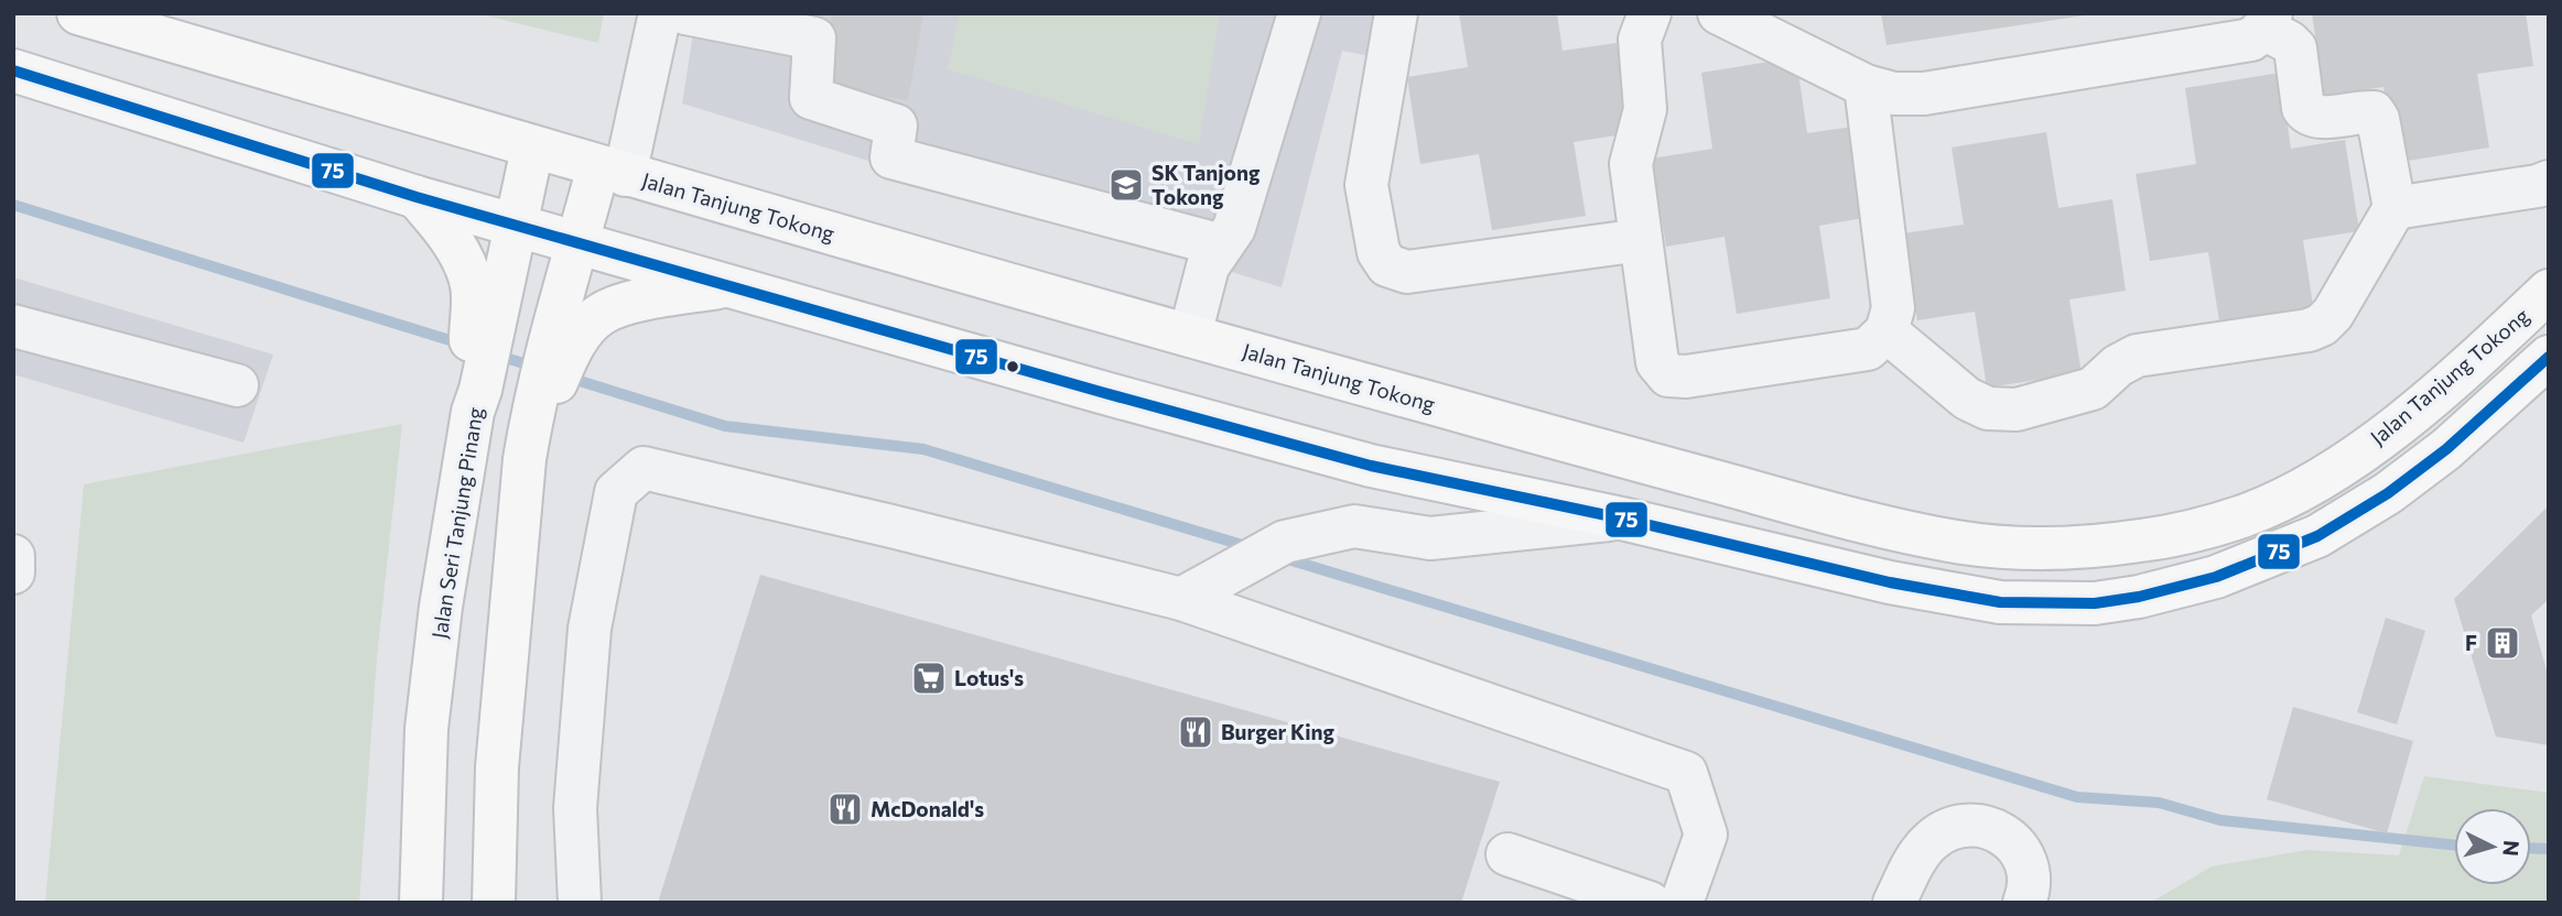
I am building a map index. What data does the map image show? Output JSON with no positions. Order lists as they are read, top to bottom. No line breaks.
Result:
{"streets":{"main road":["Jalan Tanjung Tokong","Jalan Seri Tanjung Pinang"]},"places":{"school or university":["SK Tanjong Tokong"],"building":["F"],"supermarket":["Lotus's"],"restaurant":["Burger King","McDonald's"]},"lines":["transit line 75"],"north":"right"}
